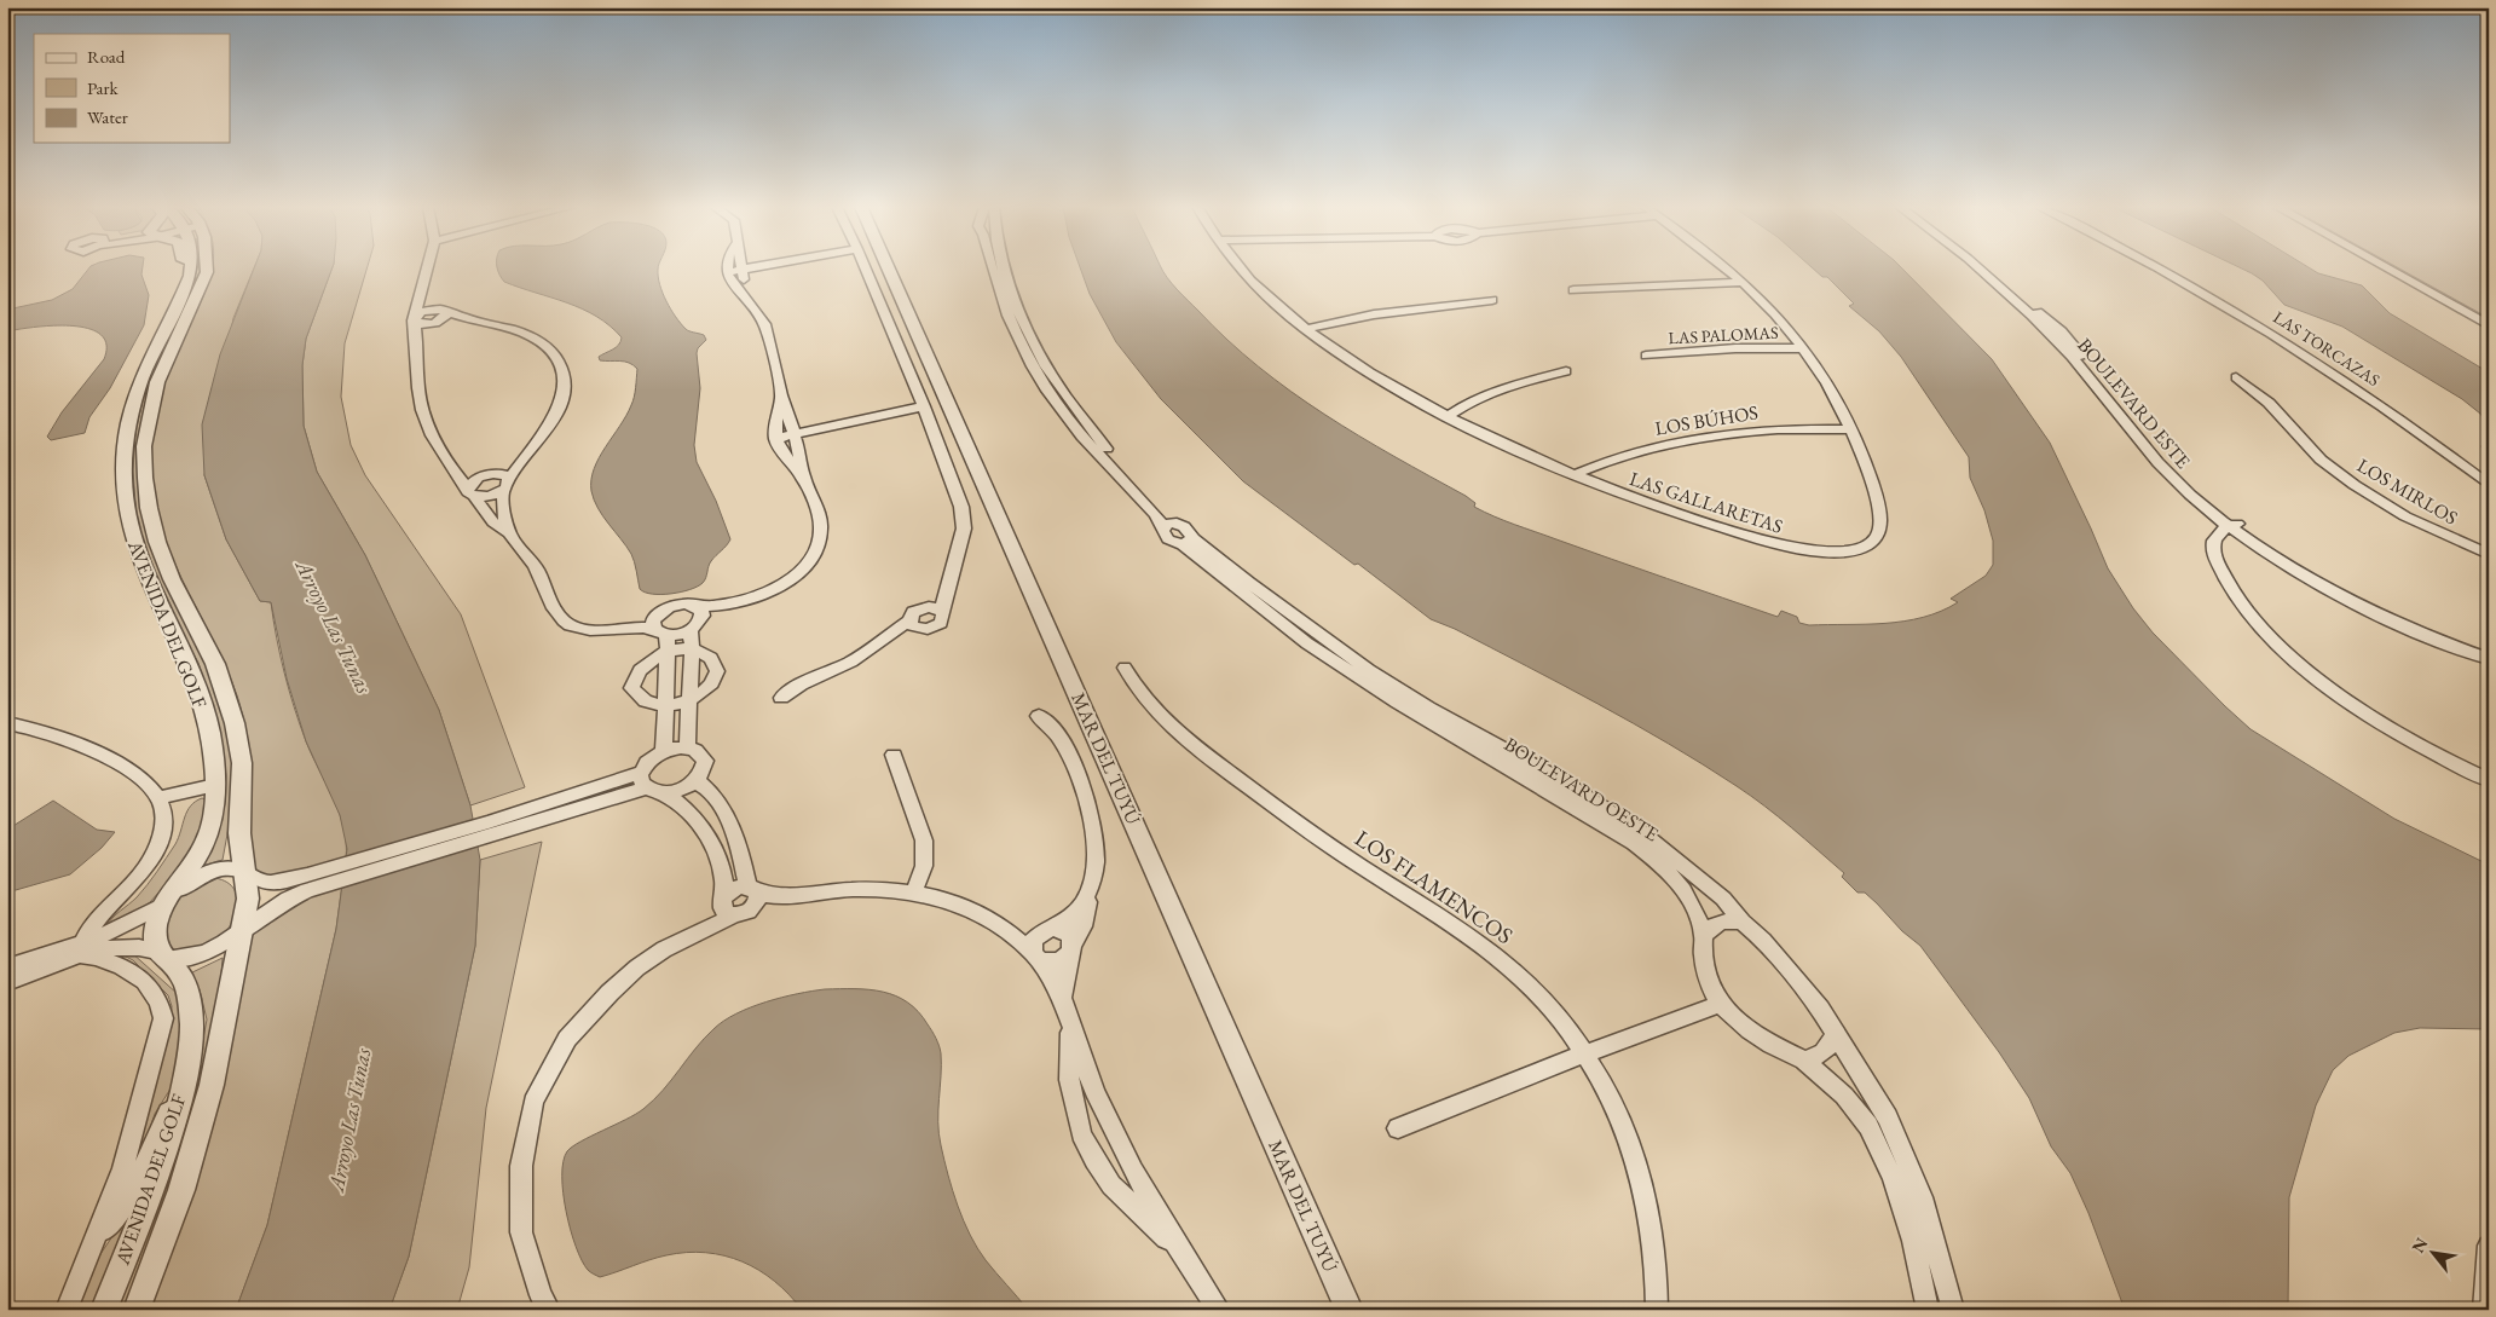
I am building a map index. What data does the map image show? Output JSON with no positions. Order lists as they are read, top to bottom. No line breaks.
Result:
{"streets":{"street":["LAS PALOMAS","LAS TORCAZAS","BOULEVARD ESTE","LOS BÚHOS","LOS MIRLOS","LAS GALLARETAS","AVENIDA DEL GOLF","MAR DEL TUYÚ","BOULEVARD OESTE","LOS FLAMENCOS"]},"crossings":[["LAS PALOMAS","LAS GALLARETAS"],["LOS BÚHOS","LAS GALLARETAS"]],"water":["Arroyo Las Tunas"],"legend":["Road","Park","Water"],"north":"top left"}
